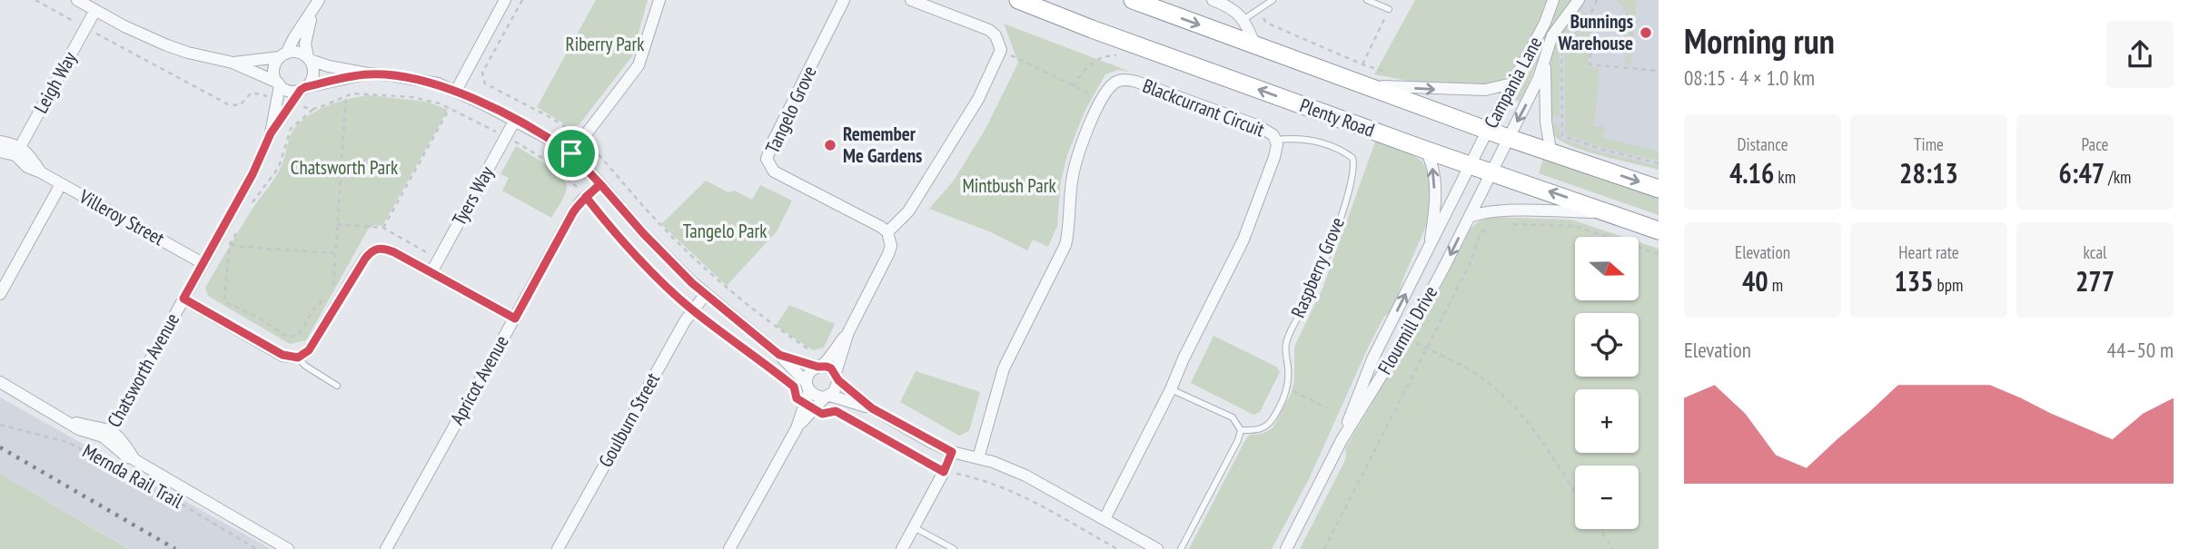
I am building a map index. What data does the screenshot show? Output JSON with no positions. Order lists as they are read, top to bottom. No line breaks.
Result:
{"streets":{"highway":["Plenty Road"],"street":["Leigh Way","Campania Lane","Blackcurrant Circuit","Tangelo Grove","Tyers Way","Villeroy Street","Flourmill Drive","Chatsworth Avenue","Apricot Avenue","Goulburn Street"],"lane":["Raspberry Grove"],"path":["Mernda Rail Trail"]},"crossings":[["Leigh Way","Villeroy Street"],["Campania Lane","Plenty Road"],["Campania Lane","Flourmill Drive"],["Blackcurrant Circuit","Raspberry Grove"],["Plenty Road","Flourmill Drive"],["Villeroy Street","Chatsworth Avenue"]],"parks":["Riberry Park","Chatsworth Park","Mintbush Park","Tangelo Park"],"places":["Bunnings Warehouse","Remember Me Gardens"],"north":"right","page":{"heading":["Morning run","08:15 · 4 × 1.0 km"],"stats":[["Distance","4.16 km"],["Time","28:13"],["Pace","6:47 /km"],["Elevation","40 m"],["Heart rate","135 bpm"],["kcal","277"]],"map_buttons":["+","−"],"chart":["Elevation","44–50 m"]}}
